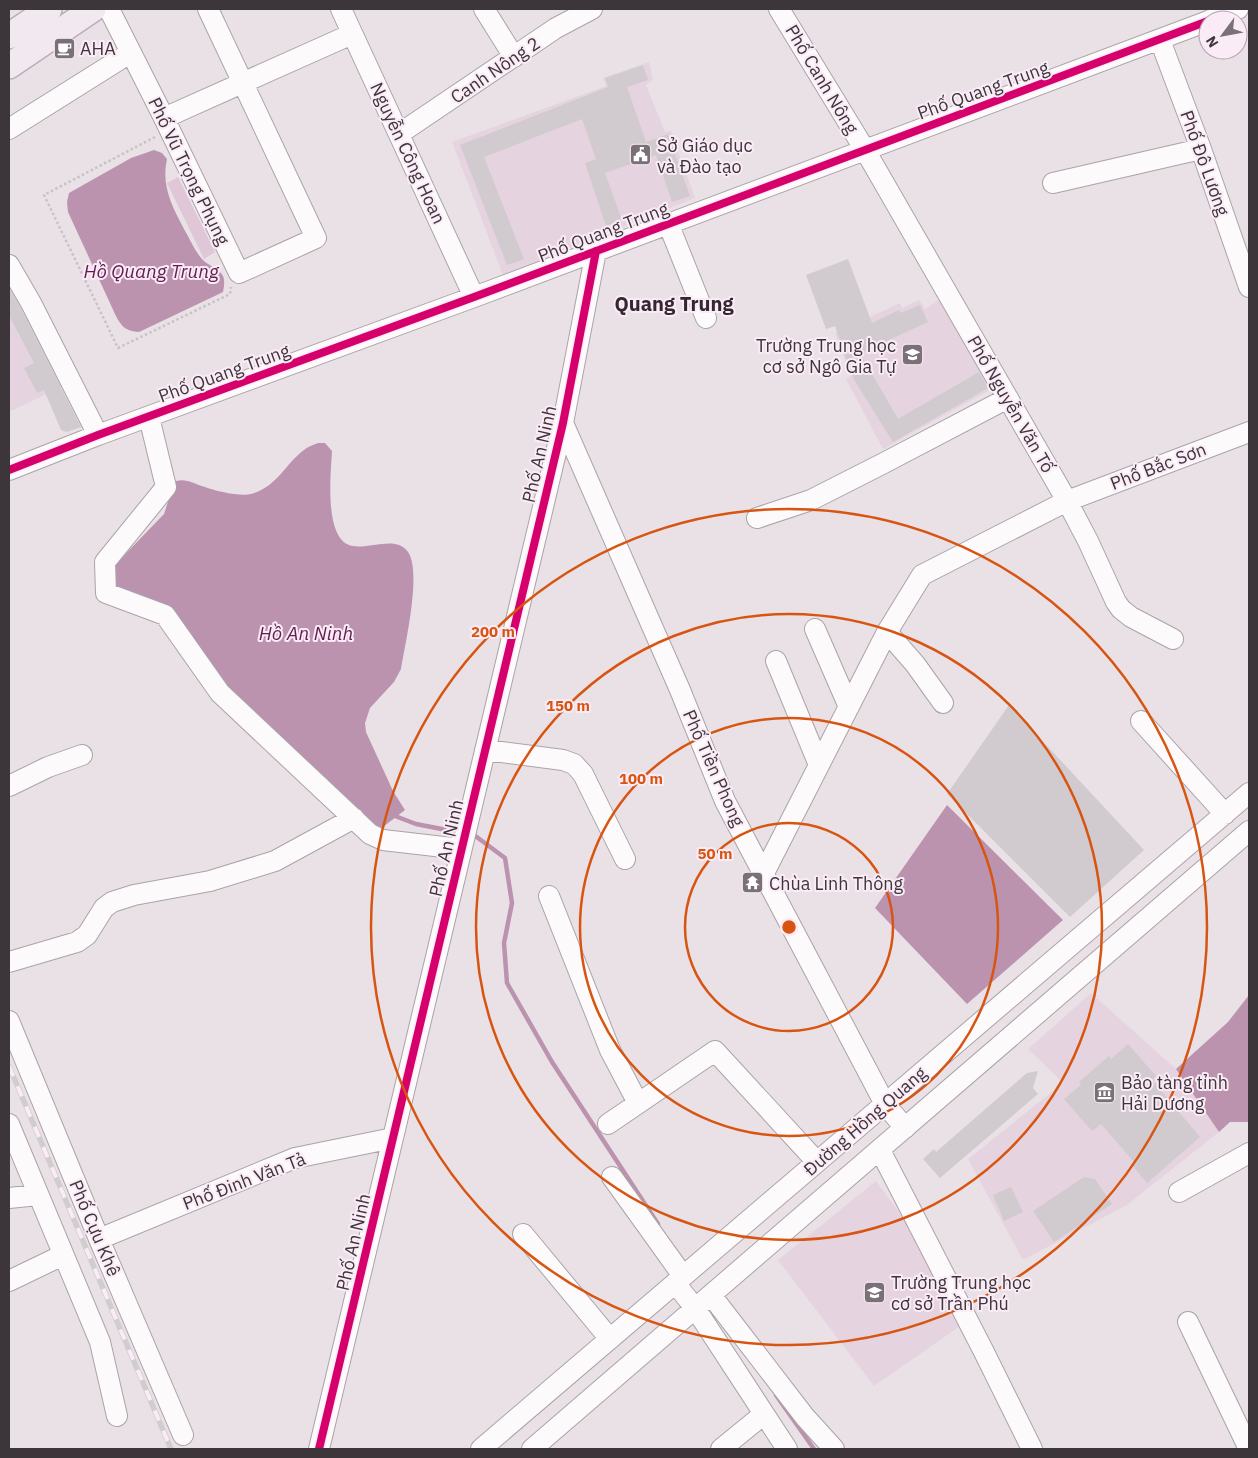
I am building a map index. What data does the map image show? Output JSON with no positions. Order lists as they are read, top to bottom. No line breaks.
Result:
{"streets":{"street":["Canh Nông 2","Phố Canh Nông","Phố Quang Trung","Nguyễn Công Hoan","Phố Đô Lương","Phố Vũ Trọng Phụng","Phố Nguyễn Văn Tố","Phố An Ninh","Phố Bắc Sơn","Phố Tiền Phong","Đường Hồng Quang","Phố Đinh Văn Tả","Phố Cựu Khê"]},"crossings":[["Canh Nông 2","Nguyễn Công Hoan"],["Phố Canh Nông","Phố Quang Trung"],["Phố Canh Nông","Phố Nguyễn Văn Tố"],["Phố Quang Trung","Nguyễn Công Hoan"],["Phố Quang Trung","Phố Đô Lương"],["Phố Quang Trung","Phố Nguyễn Văn Tố"],["Phố Quang Trung","Phố An Ninh"],["Phố Nguyễn Văn Tố","Phố Bắc Sơn"],["Phố An Ninh","Phố Tiền Phong"],["Phố An Ninh","Phố Đinh Văn Tả"],["Phố Bắc Sơn","Phố Tiền Phong"],["Phố Tiền Phong","Đường Hồng Quang"],["Phố Đinh Văn Tả","Phố Cựu Khê"]],"districts":["Quang Trung"],"water":["Hồ Quang Trung","Hồ An Ninh"],"places":{"cafe":["AHA"],"public building":["Sở Giáo dục và Đào tạo"],"school or university":["Trường Trung học cơ sở Ngô Gia Tự","Trường Trung học cơ sở Trần Phú"],"temple":["Chùa Linh Thông"],"museum":["Bảo tàng tỉnh Hải Dương"]},"north":"bottom left","rings":["200 m","150 m","100 m","50 m"]}
